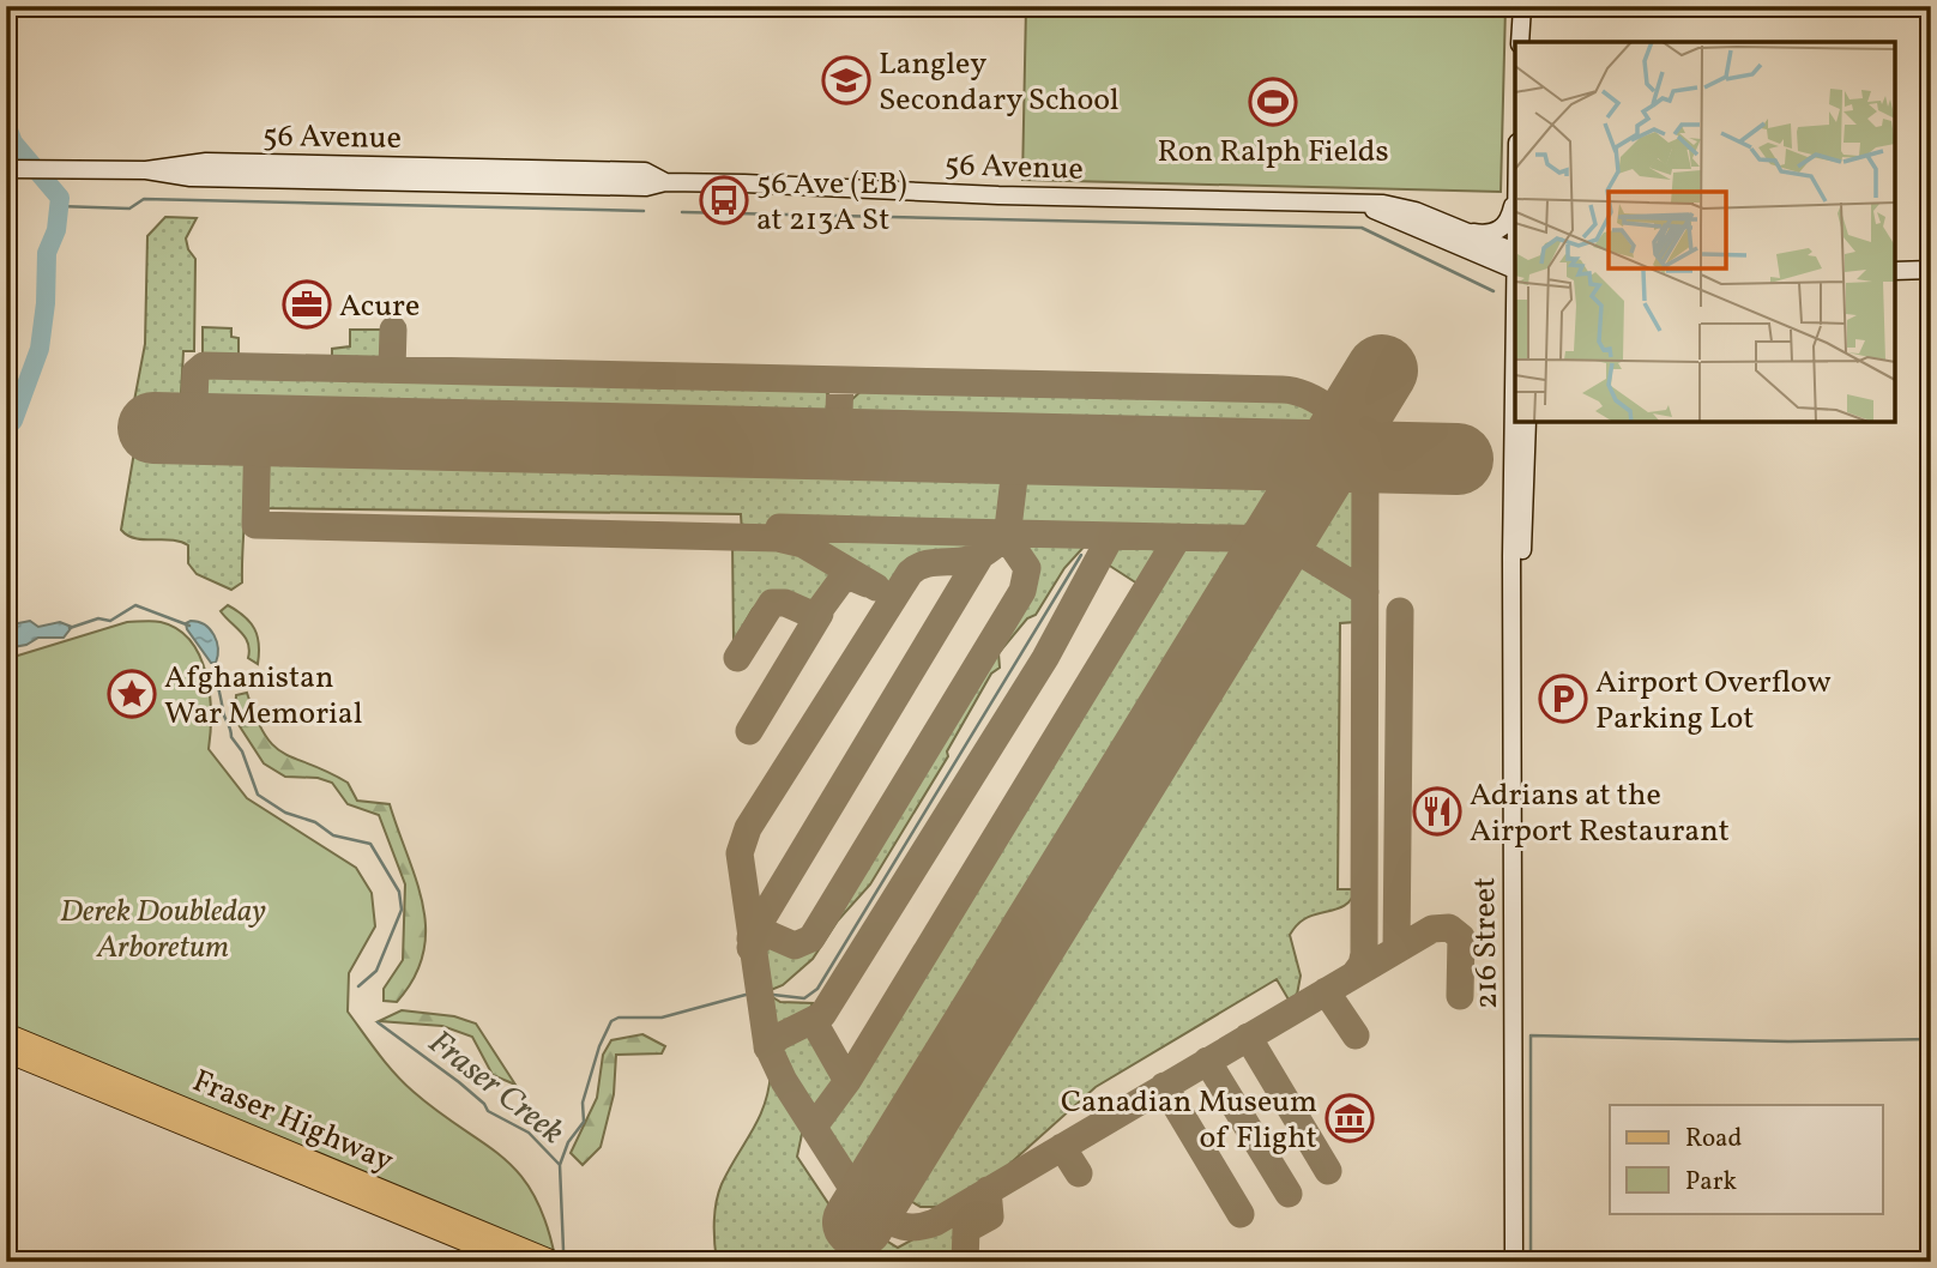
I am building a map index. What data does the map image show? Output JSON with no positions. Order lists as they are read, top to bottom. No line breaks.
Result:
{"streets":{"main road":["56 Avenue","216 Street","Fraser Highway"]},"water":["Fraser Creek"],"parks":["Derek Doubleday Arboretum"],"places":{"school or university":["Langley Secondary School"],"sports":["Ron Ralph Fields"],"bus stop":["56 Ave (EB) at 213A St"],"office":["Acure"],"place":["Afghanistan War Memorial"],"parking":["Airport Overflow Parking Lot"],"restaurant":["Adrians at the Airport Restaurant"],"museum":["Canadian Museum of Flight"]},"legend":["Road","Park"]}
